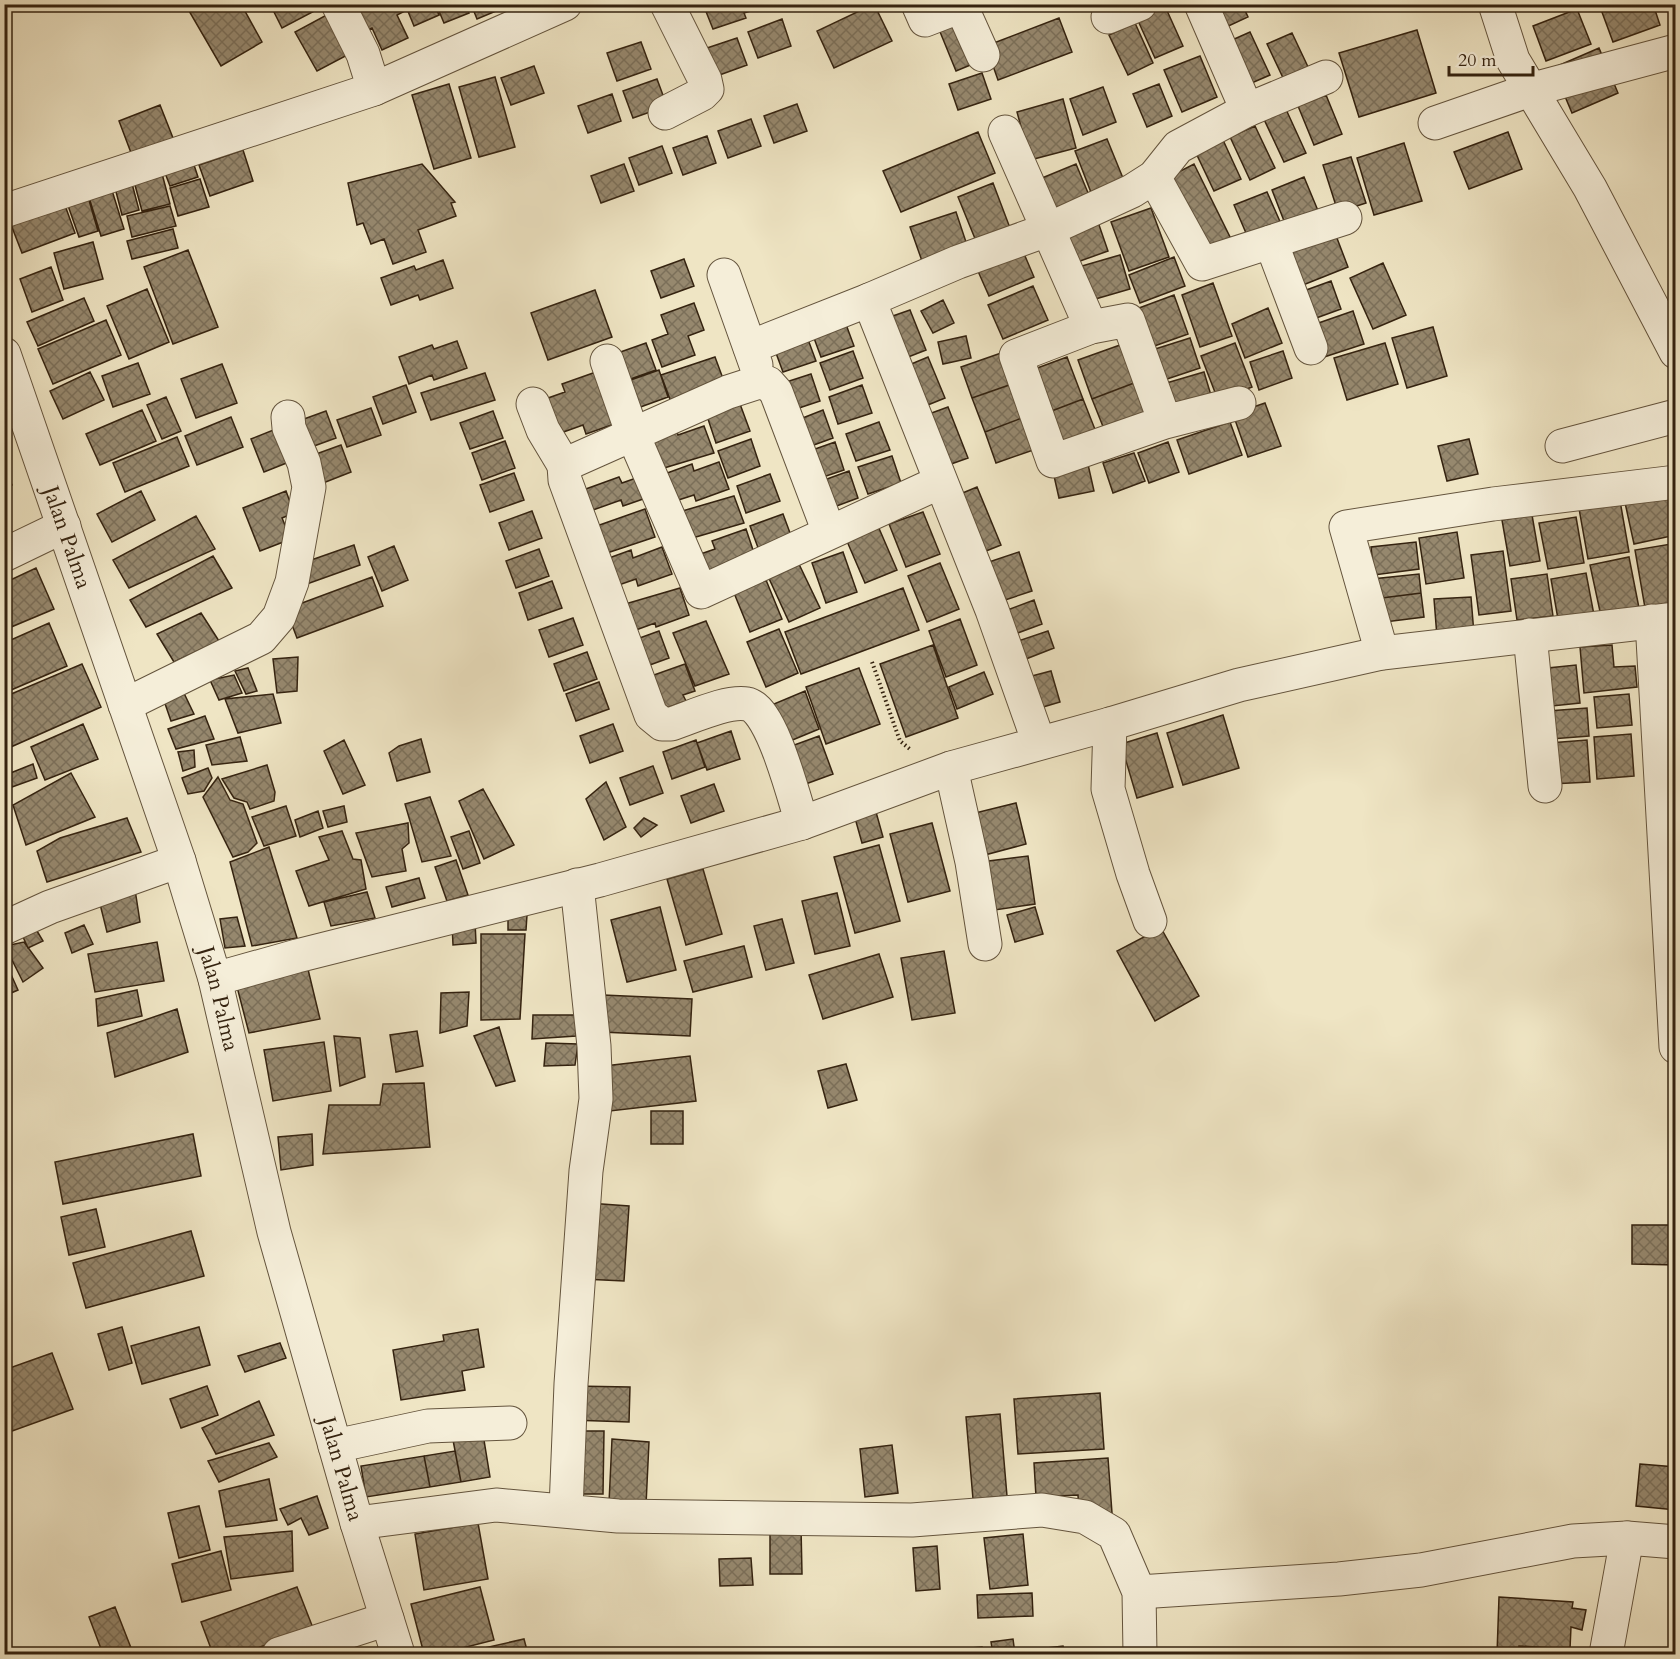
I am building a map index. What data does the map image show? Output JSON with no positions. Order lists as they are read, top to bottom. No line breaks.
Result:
{"streets":{"street":["Jalan Palma"]},"scale_bar":"20 m"}
